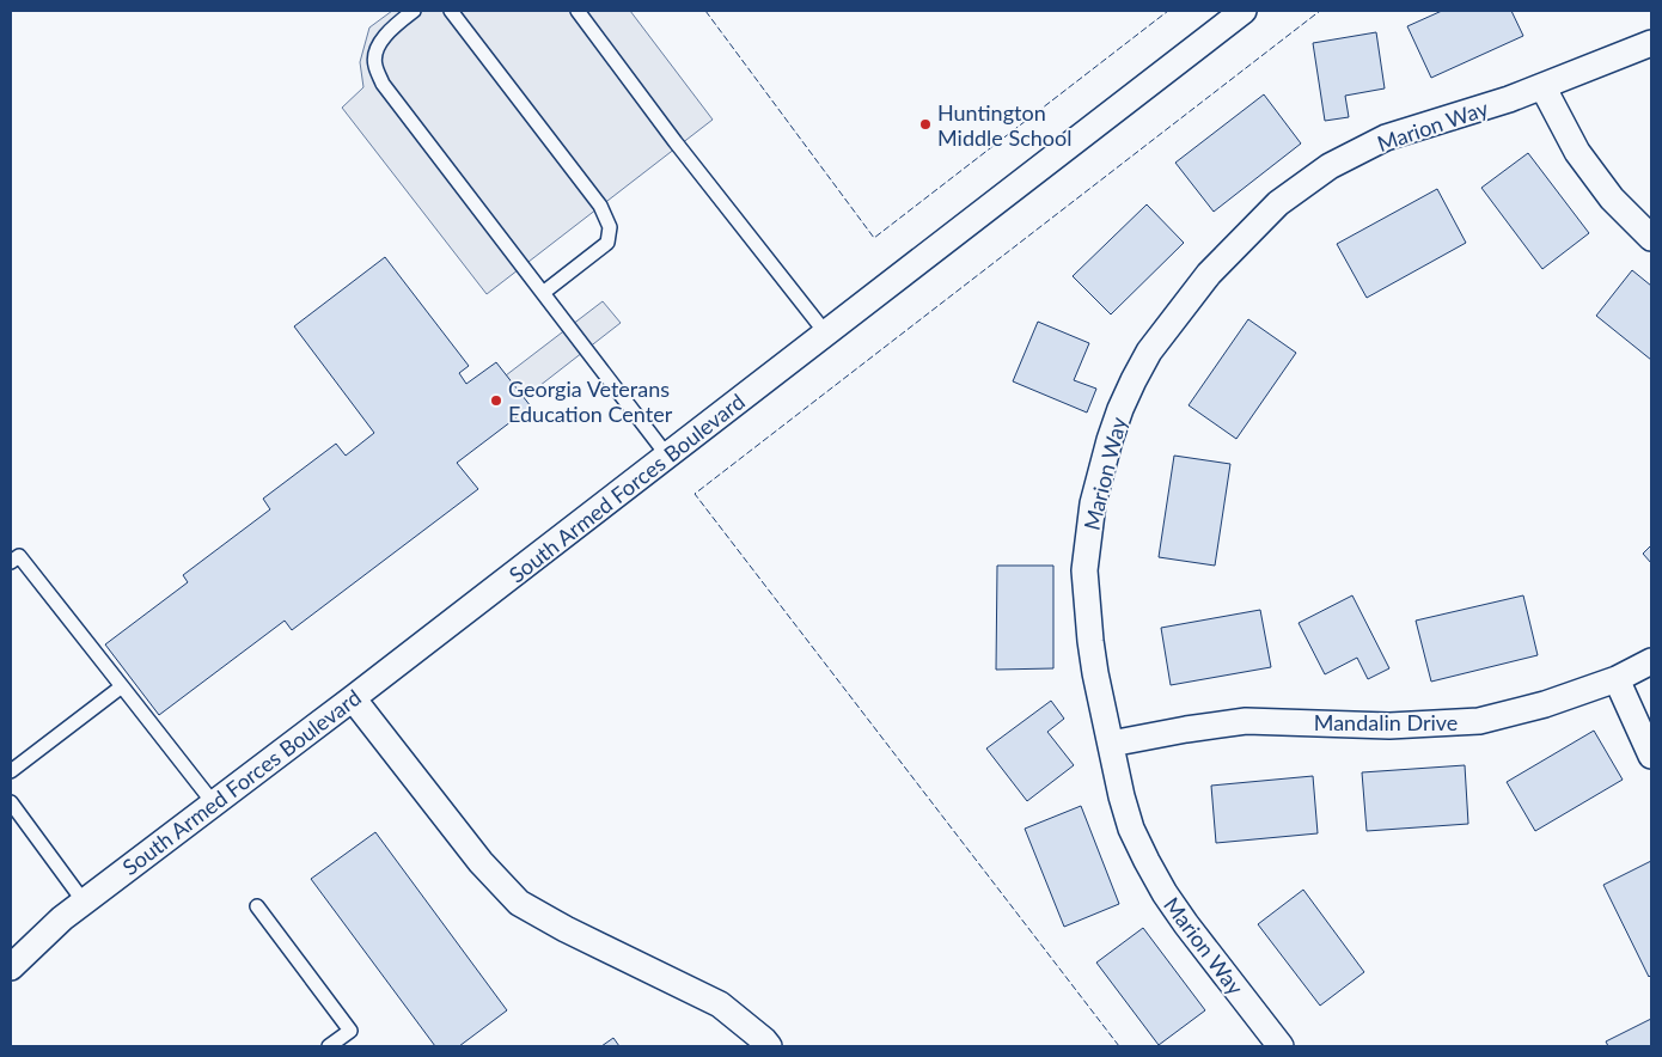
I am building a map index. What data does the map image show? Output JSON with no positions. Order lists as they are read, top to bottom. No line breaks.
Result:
{"streets":{"street":["Marion Way","South Armed Forces Boulevard","Mandalin Drive"]},"crossings":[["Marion Way","Mandalin Drive"]],"places":["Huntington Middle School","Georgia Veterans Education Center"]}
